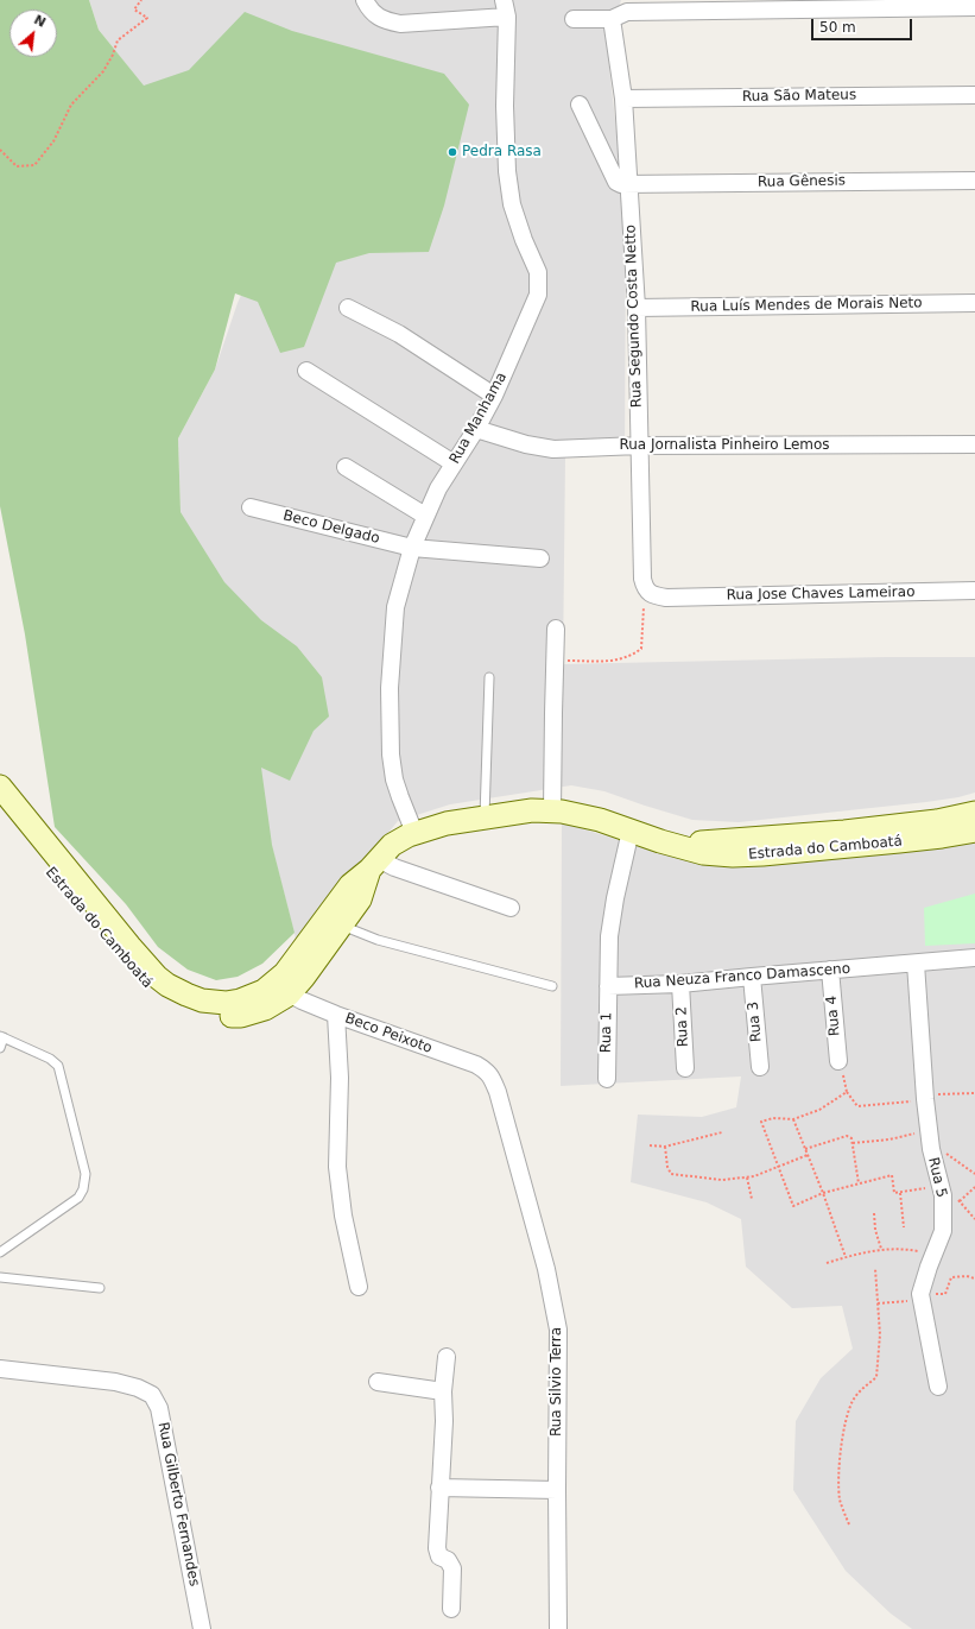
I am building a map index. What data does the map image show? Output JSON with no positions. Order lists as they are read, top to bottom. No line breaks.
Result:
{"streets":{"main road":["Estrada do Camboatá"],"street":["Rua São Mateus","Rua Gênesis","Rua Luís Mendes de Morais Neto","Rua Segundo Costa Netto","Rua Manhama","Rua Jornalista Pinheiro Lemos","Beco Delgado","Rua Jose Chaves Lameirao","Rua Neuza Franco Damasceno","Rua 4","Rua 3","Rua 2","Rua 1","Beco Peixoto","Rua 5","Rua Silvio Terra","Rua Gilberto Fernandes"]},"crossings":[["Rua São Mateus","Rua Segundo Costa Netto"],["Rua Gênesis","Rua Segundo Costa Netto"],["Rua Luís Mendes de Morais Neto","Rua Segundo Costa Netto"],["Rua Segundo Costa Netto","Rua Jornalista Pinheiro Lemos"],["Rua Segundo Costa Netto","Rua Jose Chaves Lameirao"],["Rua Manhama","Rua Jornalista Pinheiro Lemos"],["Rua Manhama","Beco Delgado"],["Rua Manhama","Estrada do Camboatá"],["Estrada do Camboatá","Beco Peixoto"],["Rua Neuza Franco Damasceno","Rua 4"],["Rua Neuza Franco Damasceno","Rua 3"],["Rua Neuza Franco Damasceno","Rua 2"],["Rua Neuza Franco Damasceno","Rua 1"],["Rua Neuza Franco Damasceno","Rua 5"],["Beco Peixoto","Rua Silvio Terra"]],"places":["Pedra Rasa"],"scale_bar":"50 m","north":"top right"}
